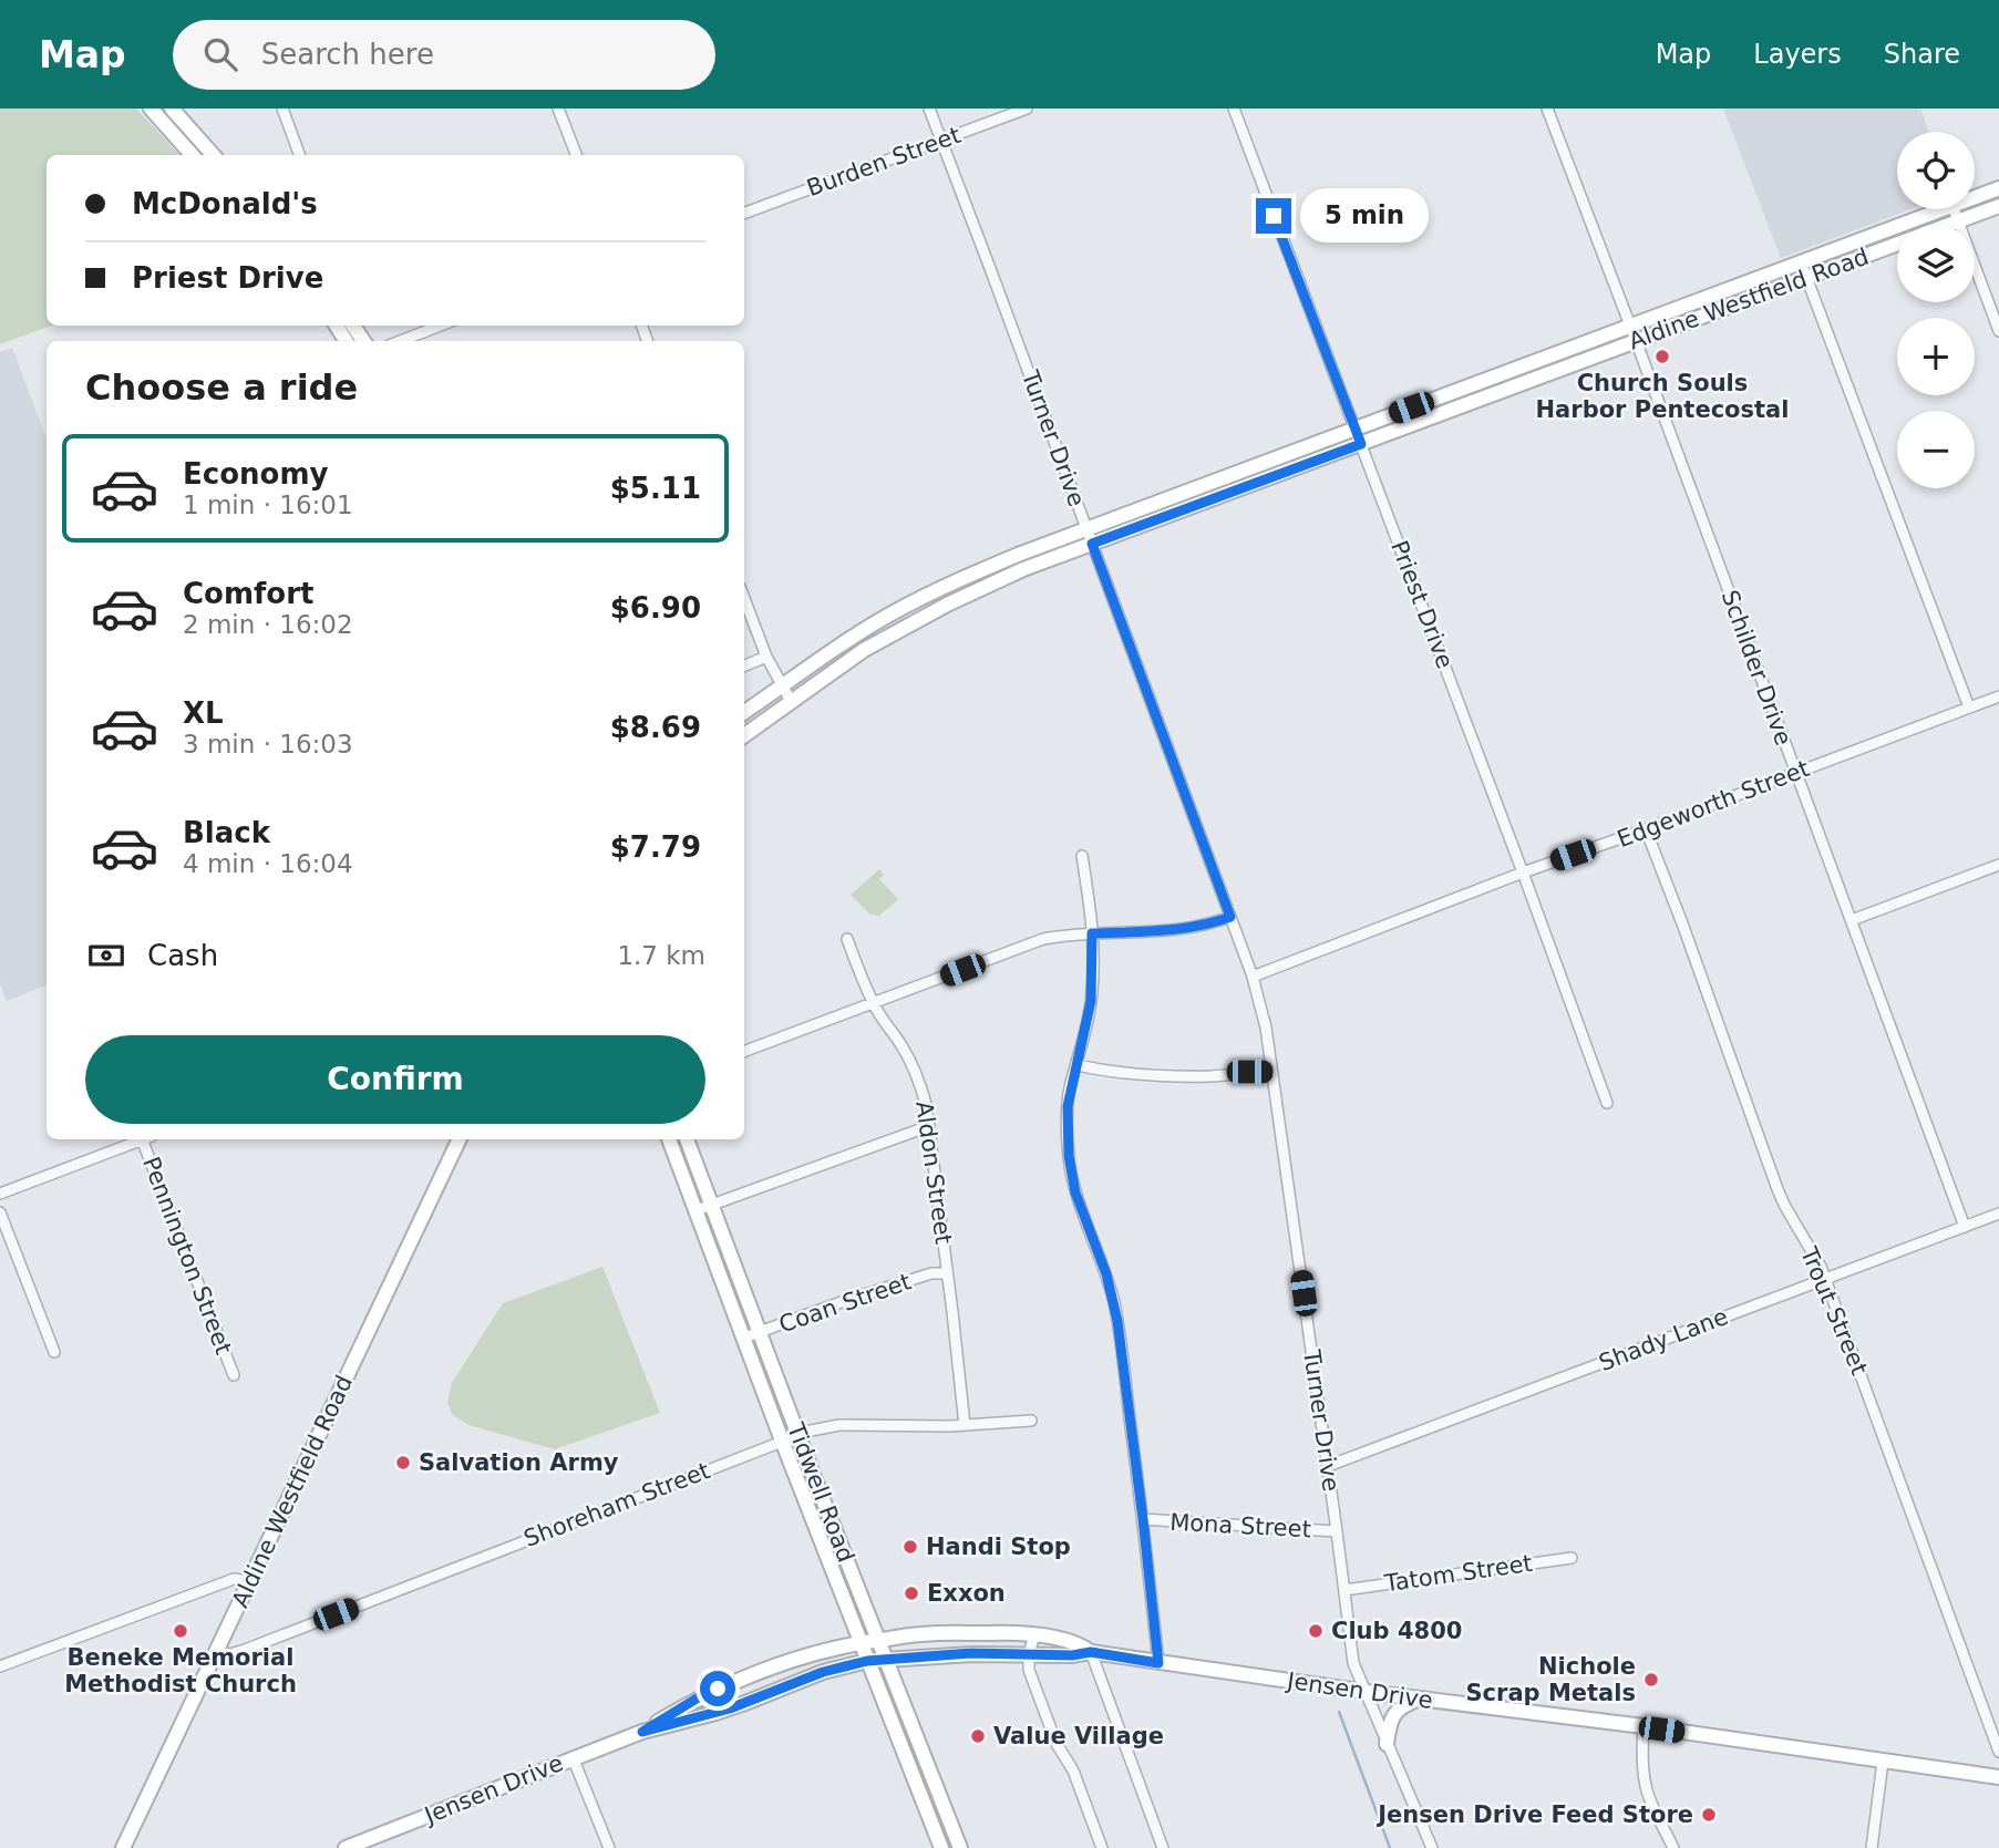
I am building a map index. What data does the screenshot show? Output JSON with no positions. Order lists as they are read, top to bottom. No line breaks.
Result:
{"streets":{"main road":["Aldine Westfield Road","Tidwell Road","Jensen Drive"],"street":["Burden Street","Turner Drive","Priest Drive","Schilder Drive","Edgeworth Street","Aldon Street","Pennington Street","Coan Street","Trout Street","Shady Lane","Shoreham Street","Mona Street","Tatom Street"]},"crossings":[["Burden Street","Turner Drive"],["Aldine Westfield Road","Turner Drive"],["Aldine Westfield Road","Priest Drive"],["Aldine Westfield Road","Schilder Drive"],["Aldine Westfield Road","Shoreham Street"],["Turner Drive","Edgeworth Street"],["Turner Drive","Shady Lane"],["Turner Drive","Mona Street"],["Turner Drive","Tatom Street"],["Turner Drive","Jensen Drive"],["Priest Drive","Edgeworth Street"],["Schilder Drive","Edgeworth Street"],["Schilder Drive","Shady Lane"],["Edgeworth Street","Trout Street"],["Aldon Street","Coan Street"],["Aldon Street","Shoreham Street"],["Coan Street","Tidwell Road"],["Trout Street","Shady Lane"],["Tidwell Road","Shoreham Street"],["Tidwell Road","Jensen Drive"]],"places":["Church Souls Harbor Pentecostal","Salvation Army","Handi Stop","Exxon","Beneke Memorial Methodist Church","Club 4800","Nichole Scrap Metals","Value Village","Jensen Drive Feed Store"],"page":{"header":"Map","search":"Search here","nav":["Map","Layers","Share"],"map_buttons":["+","−"],"banner":["McDonald's","Priest Drive"],"bubble":"5 min","heading":"Choose a ride","list":[{"name":"Economy","note":"1 min · 16:01","value":"$5.11"},{"name":"Comfort","note":"2 min · 16:02","value":"$6.90"},{"name":"XL","note":"3 min · 16:03","value":"$8.69"},{"name":"Black","note":"4 min · 16:04","value":"$7.79"}],"pay":["Cash","1.7 km"],"buttons":"Confirm"}}
